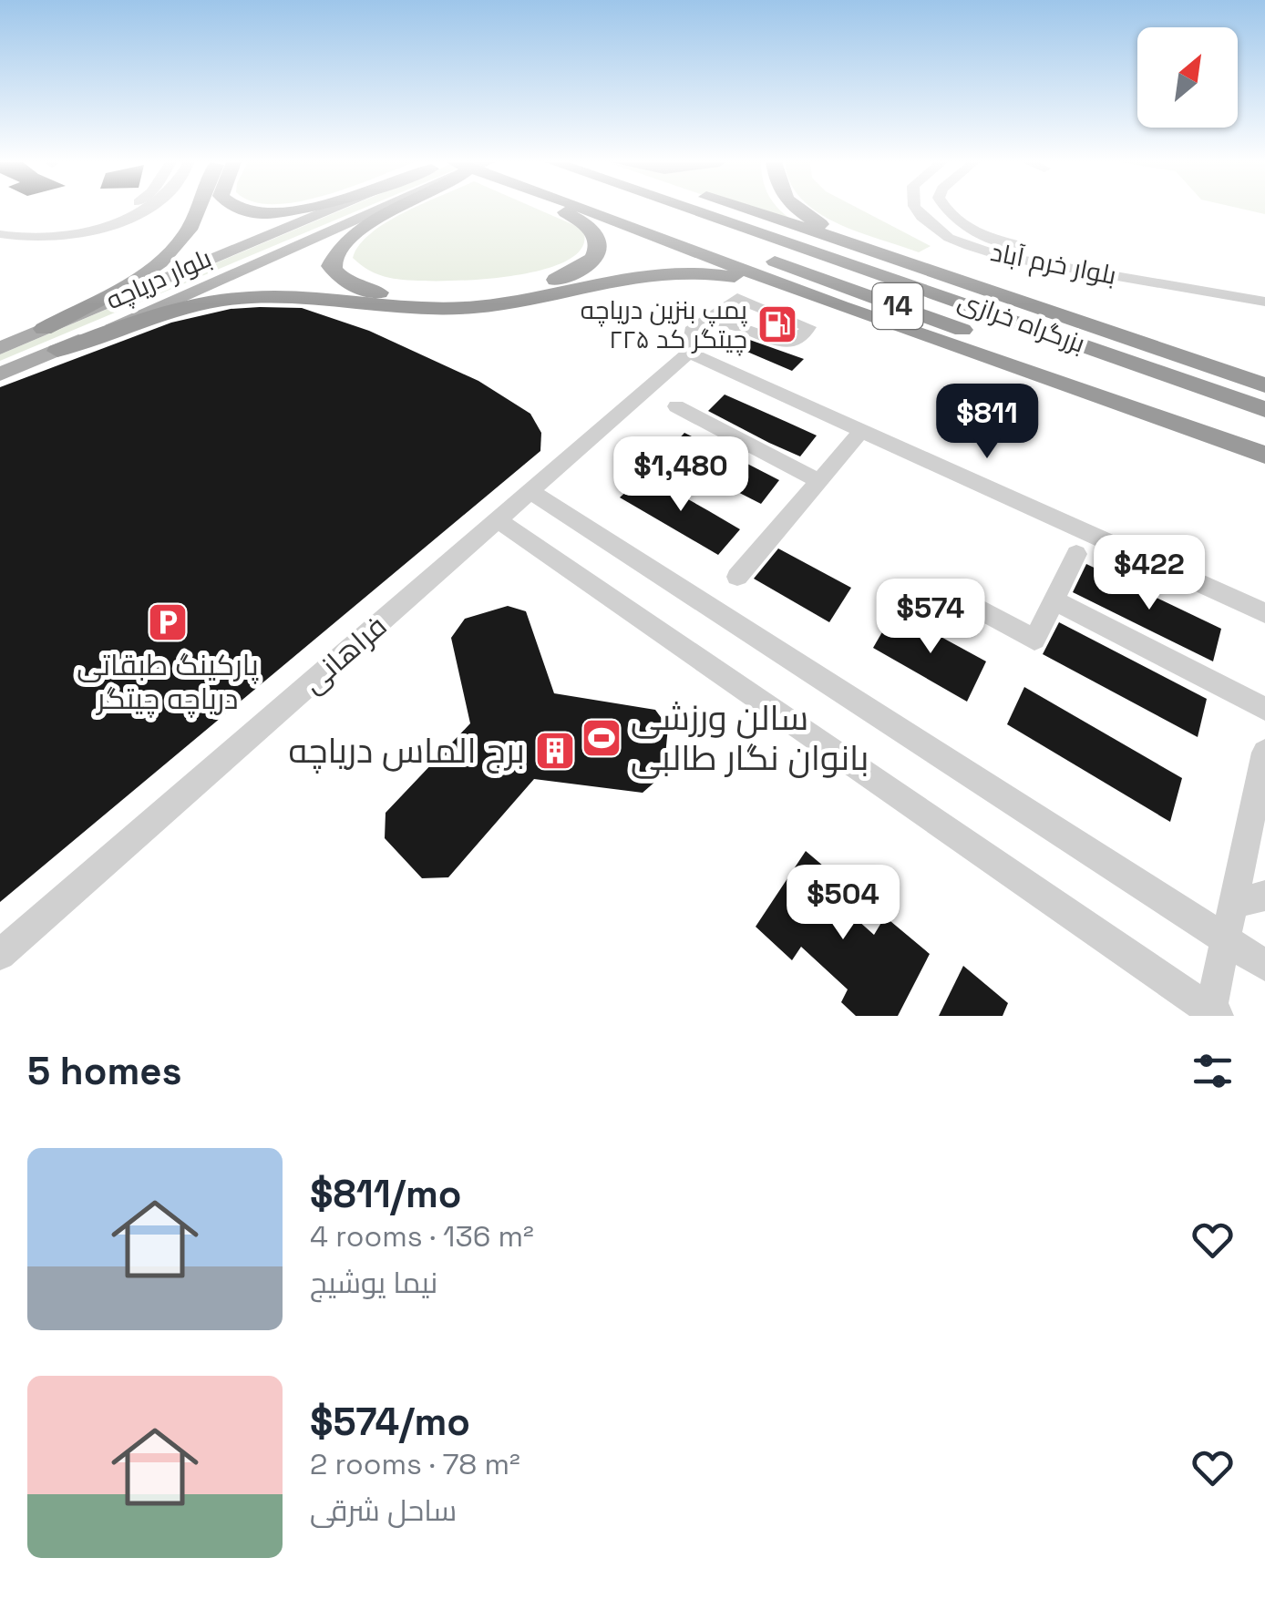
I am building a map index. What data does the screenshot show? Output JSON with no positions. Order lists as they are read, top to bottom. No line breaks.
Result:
{"streets":{"highway":["14","بزرگراه خرازی"],"main road":["بلوار دریاچه"],"street":["بلوار خرم آباد","فراهانی"]},"places":{"fuel station":["پمپ بنزین دریاچه چیتگر کد ۲۲۵"],"parking":["پارکینگ طبقاتی دریاچه چیتگر"],"sports":["سالن ورزشی بانوان نگار طالبی"],"building":["برج الماس دریاچه"]},"north":"top right","page":{"price":["$811","$1,480","$422","$574","$504"],"heading":"5 homes","list":[{"name":"$811/mo","note":"4 rooms · 136 m² · نیما یوشیج"},{"name":"$574/mo","note":"2 rooms · 78 m² · ساحل شرقی"}]}}
